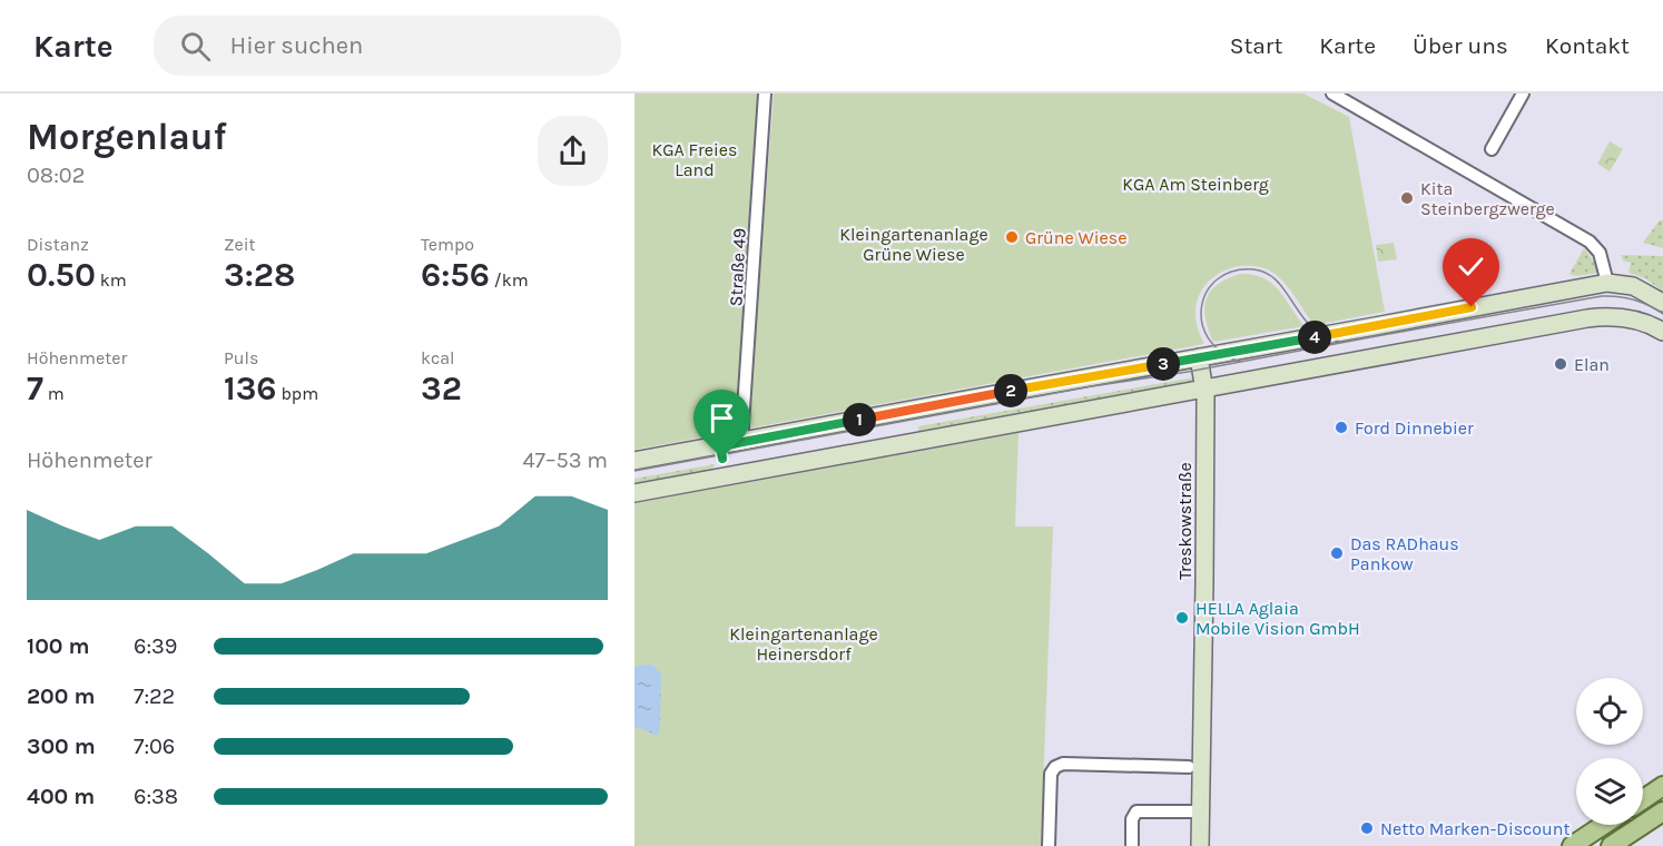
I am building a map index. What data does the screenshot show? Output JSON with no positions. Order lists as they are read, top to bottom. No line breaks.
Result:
{"streets":{"main road":["Treskowstraße"],"street":["Straße 49"]},"parks":["KGA Freies Land","KGA Am Steinberg","Kleingartenanlage Grüne Wiese","Kleingartenanlage Heinersdorf"],"places":["Kita Steinbergzwerge","Grüne Wiese","Elan","Ford Dinnebier","Das RADhaus Pankow","HELLA Aglaia Mobile Vision GmbH","Netto Marken-Discount"],"page":{"header":"Karte","search":"Hier suchen","nav":["Start","Karte","Über uns","Kontakt"],"heading":["Morgenlauf","08:02"],"stats":[["Distanz","0.50 km"],["Zeit","3:28"],["Tempo","6:56 /km"],["Höhenmeter","7 m"],["Puls","136 bpm"],["kcal","32"]],"pins":["4","3","2","1"],"chart":["Höhenmeter","47–53 m"],"list":[{"name":"100 m","note":"6:39"},{"name":"200 m","note":"7:22"},{"name":"300 m","note":"7:06"},{"name":"400 m","note":"6:38"}]}}
